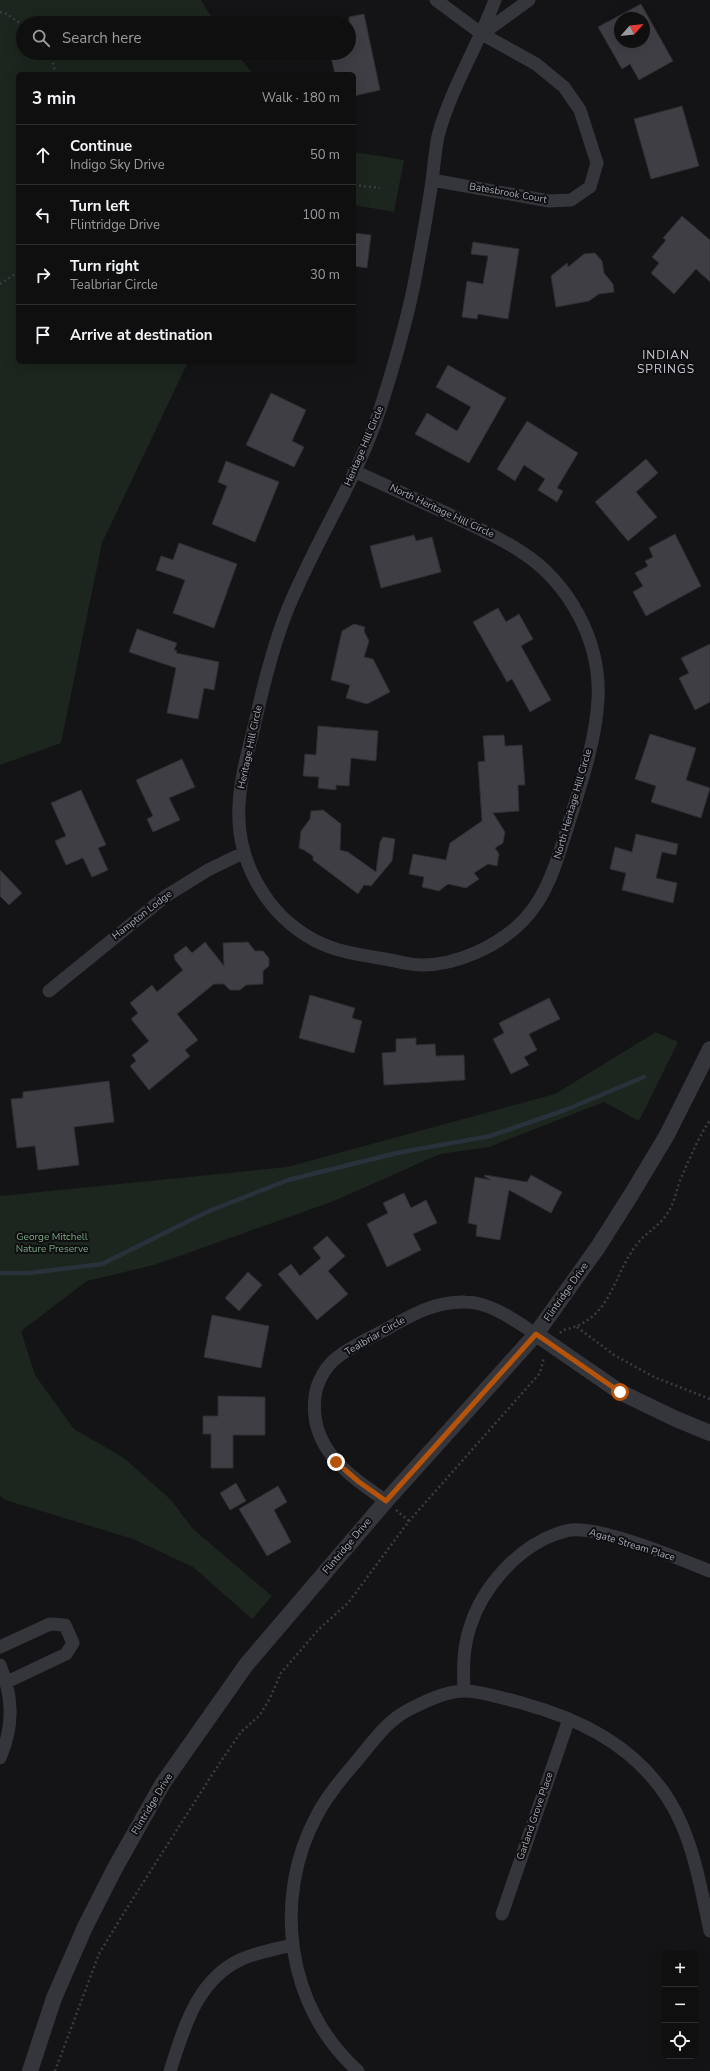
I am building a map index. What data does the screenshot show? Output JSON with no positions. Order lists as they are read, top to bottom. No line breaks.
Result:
{"streets":{"street":["Batesbrook Court","Heritage Hill Circle","North Heritage Hill Circle","Hampton Lodge","Flintridge Drive","Tealbriar Circle","Agate Stream Place","Garland Grove Place"]},"crossings":[["Batesbrook Court","Heritage Hill Circle"],["Heritage Hill Circle","North Heritage Hill Circle"],["Heritage Hill Circle","Hampton Lodge"],["North Heritage Hill Circle","Hampton Lodge"],["Flintridge Drive","Tealbriar Circle"]],"districts":["INDIAN SPRINGS"],"parks":["George Mitchell Nature Preserve"],"north":"top right","page":{"search":"Search here","heading":["3 min","Walk · 180 m"],"list":[["Continue","Indigo Sky Drive","50 m"],["Turn left","Flintridge Drive","100 m"],["Turn right","Tealbriar Circle","30 m"],"Arrive at destination"],"map_buttons":["+","−"]}}
